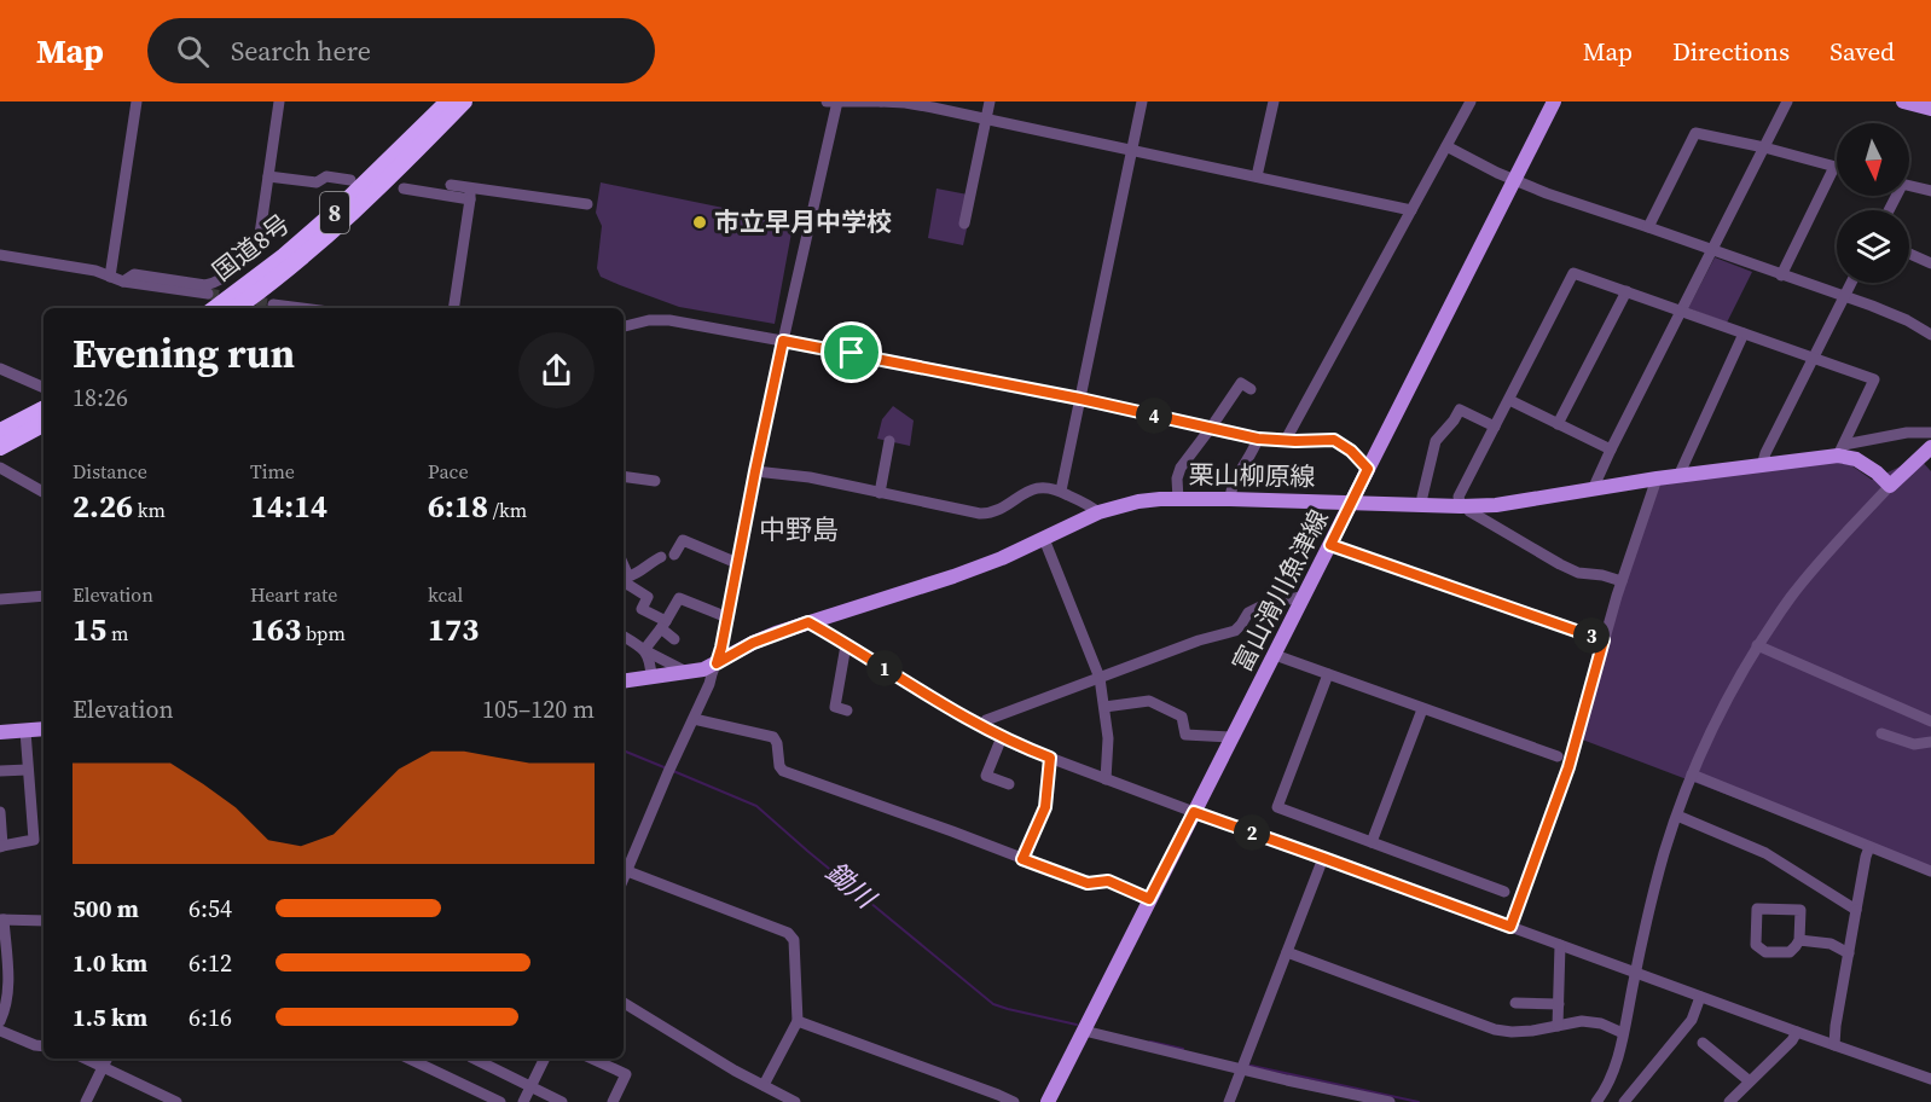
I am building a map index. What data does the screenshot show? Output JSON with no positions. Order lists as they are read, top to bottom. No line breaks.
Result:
{"streets":{"highway":["8","国道8号"],"main road":["栗山柳原線","富山滑川魚津線"]},"crossings":[["栗山柳原線","富山滑川魚津線"]],"districts":["中野島"],"water":["鋤川"],"places":["市立早月中学校"],"north":"bottom","page":{"header":"Map","search":"Search here","nav":["Map","Directions","Saved"],"heading":["Evening run","18:26"],"pins":["4","3","1","2"],"stats":[["Distance","2.26 km"],["Time","14:14"],["Pace","6:18 /km"],["Elevation","15 m"],["Heart rate","163 bpm"],["kcal","173"]],"chart":["Elevation","105–120 m"],"list":[{"name":"500 m","note":"6:54"},{"name":"1.0 km","note":"6:12"},{"name":"1.5 km","note":"6:16"}]}}
